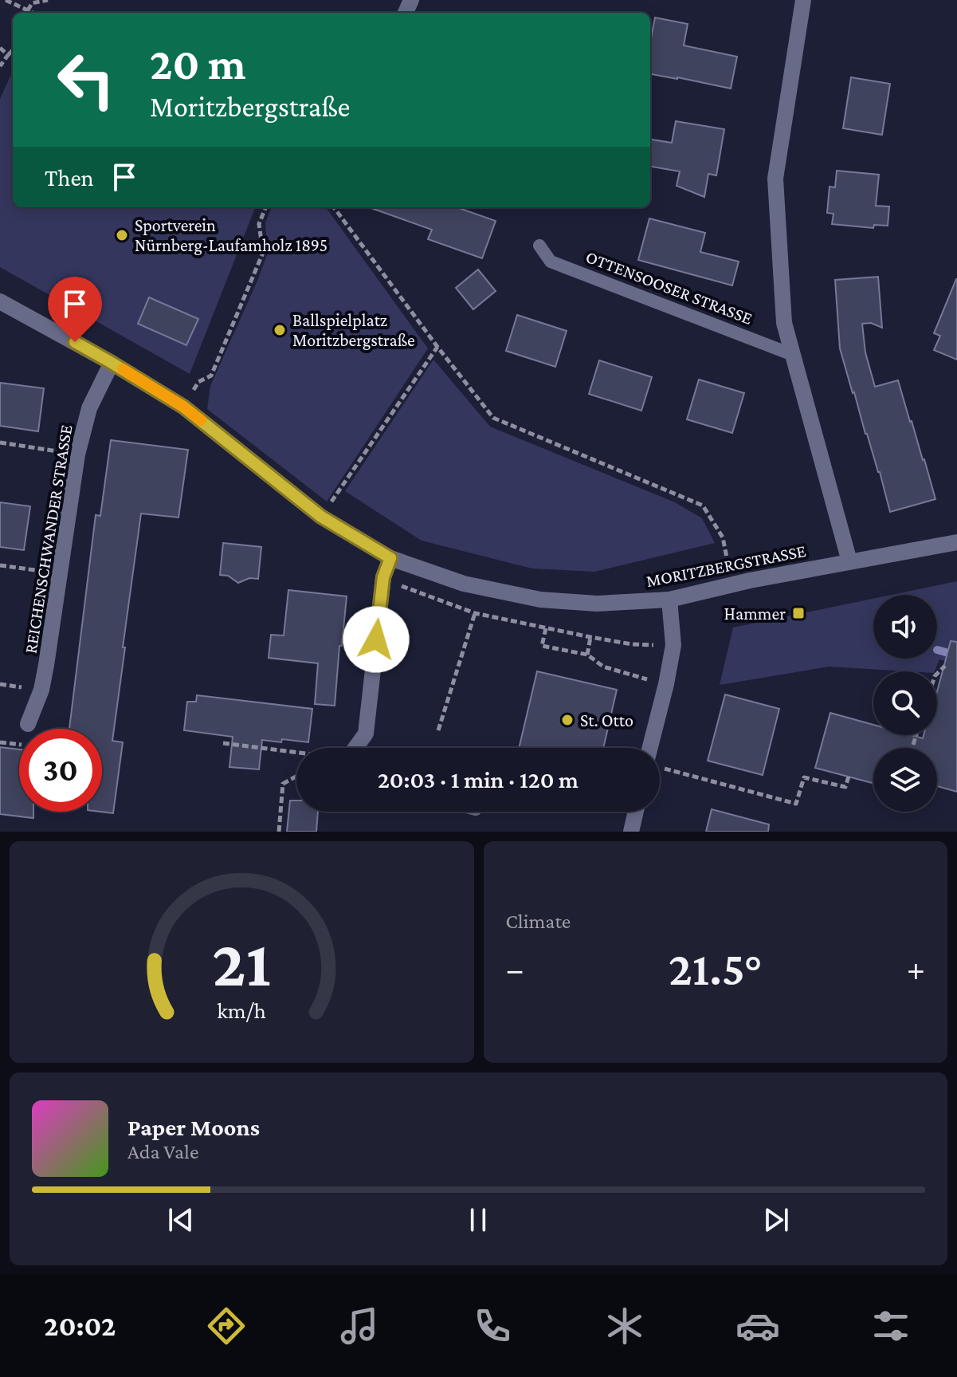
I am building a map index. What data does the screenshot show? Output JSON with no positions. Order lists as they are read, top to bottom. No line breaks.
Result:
{"streets":{"street":["REICHENSCHWANDER STRASSE","MORITZBERGSTRASSE"],"lane":["OTTENSOOSER STRASSE"]},"crossings":[["REICHENSCHWANDER STRASSE","MORITZBERGSTRASSE"]],"places":{"other":["Sportverein Nürnberg-Laufamholz 1895","Ballspielplatz Moritzbergstraße","St. Otto"],"transit":["Hammer"]},"page":{"turn":["20 m","Moritzbergstraße"],"then":"Then","limit":"30","trip":"20:03 · 1 min · 120 m","tile":"Climate","heat":["−","21.5°","+"],"song":["Paper Moons","Ada Vale"],"tabs":"20:02","gauge":["21","km/h"]}}
